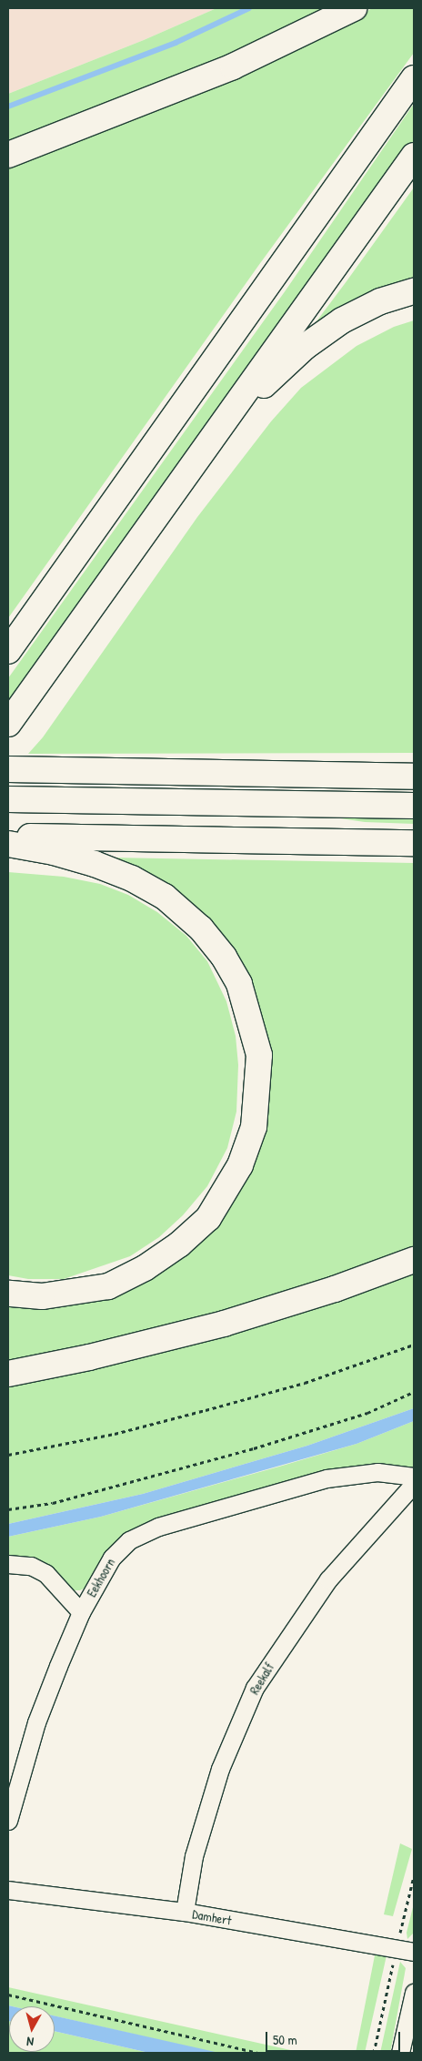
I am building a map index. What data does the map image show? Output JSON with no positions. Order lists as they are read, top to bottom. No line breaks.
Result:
{"streets":{"street":["Eekhoorn","Reekalf","Damhert"]},"crossings":[["Reekalf","Damhert"]],"scale_bar":"50 m","north":"bottom"}
